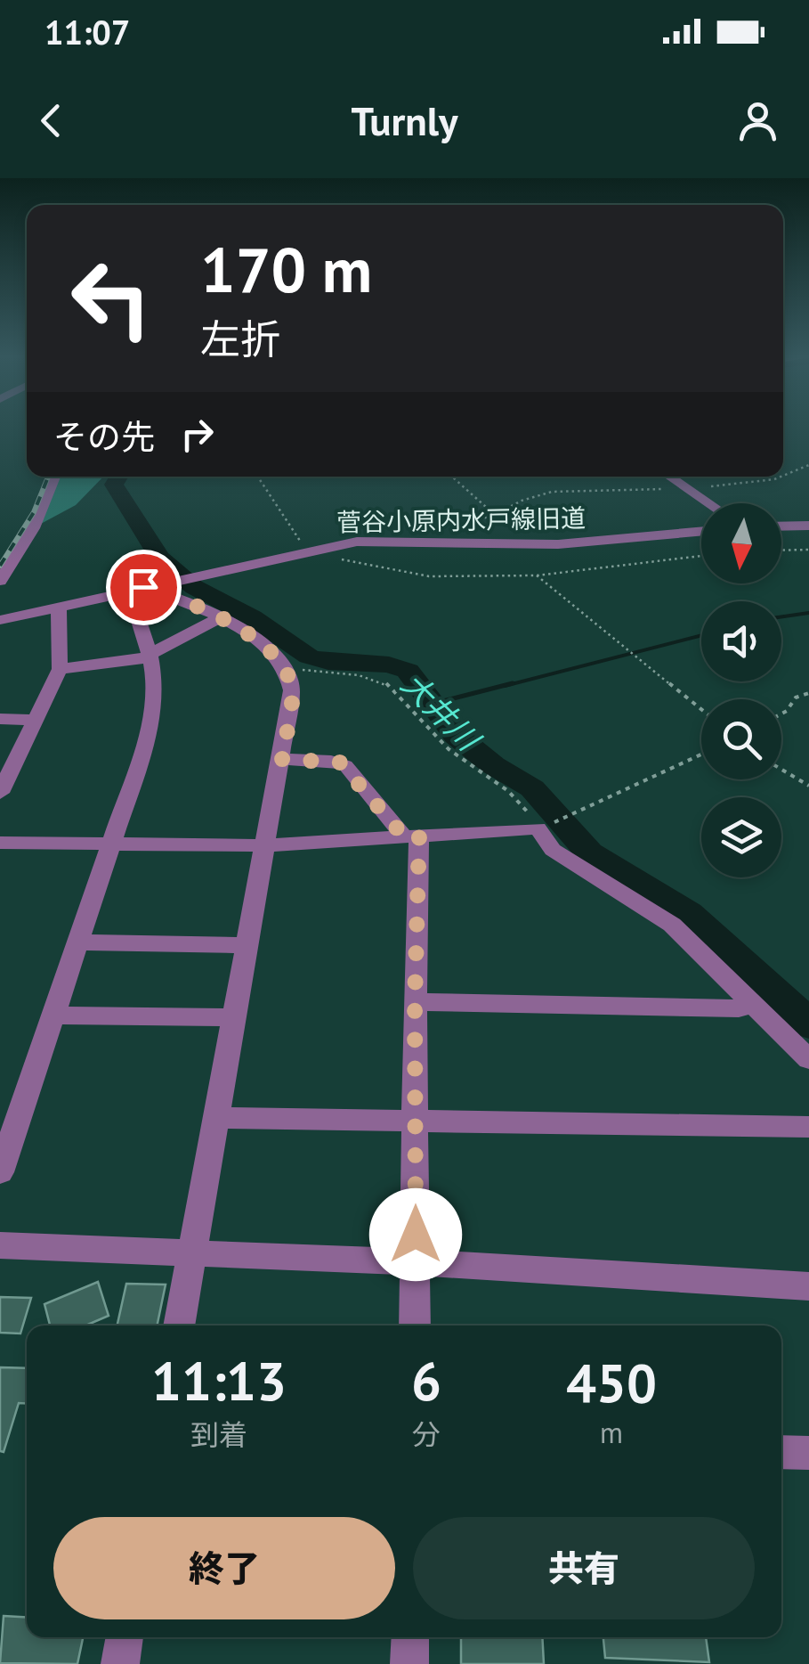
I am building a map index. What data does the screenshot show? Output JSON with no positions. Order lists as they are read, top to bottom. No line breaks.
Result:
{"streets":{"street":["菅谷小原内水戸線旧道"]},"water":["大井川"],"north":"bottom","page":{"status":"11:07","header":"Turnly","turn":["170 m","左折"],"then":"その先","eta":["11:13","到着","6","分","450","m"],"buttons":["終了","共有"]}}
